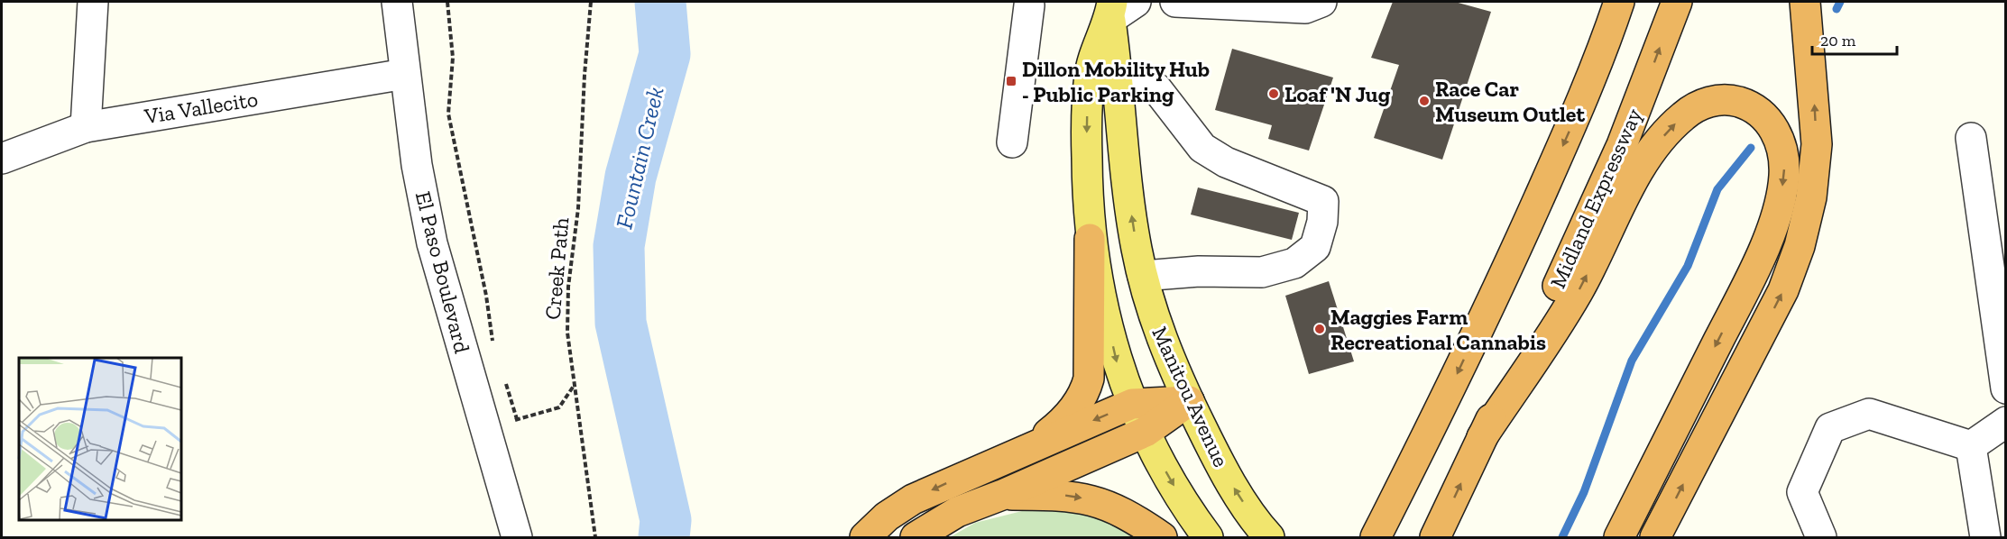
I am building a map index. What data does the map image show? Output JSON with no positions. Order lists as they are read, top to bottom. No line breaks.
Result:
{"streets":{"highway":["Midland Expressway"],"main road":["Manitou Avenue"],"street":["Via Vallecito","El Paso Boulevard"],"path":["Creek Path"]},"crossings":[["Via Vallecito","El Paso Boulevard"]],"water":["Fountain Creek"],"places":{"transit":["Dillon Mobility Hub - Public Parking"],"other":["Loaf 'N Jug","Race Car Museum Outlet","Maggies Farm Recreational Cannabis"]},"scale_bar":"20 m"}
